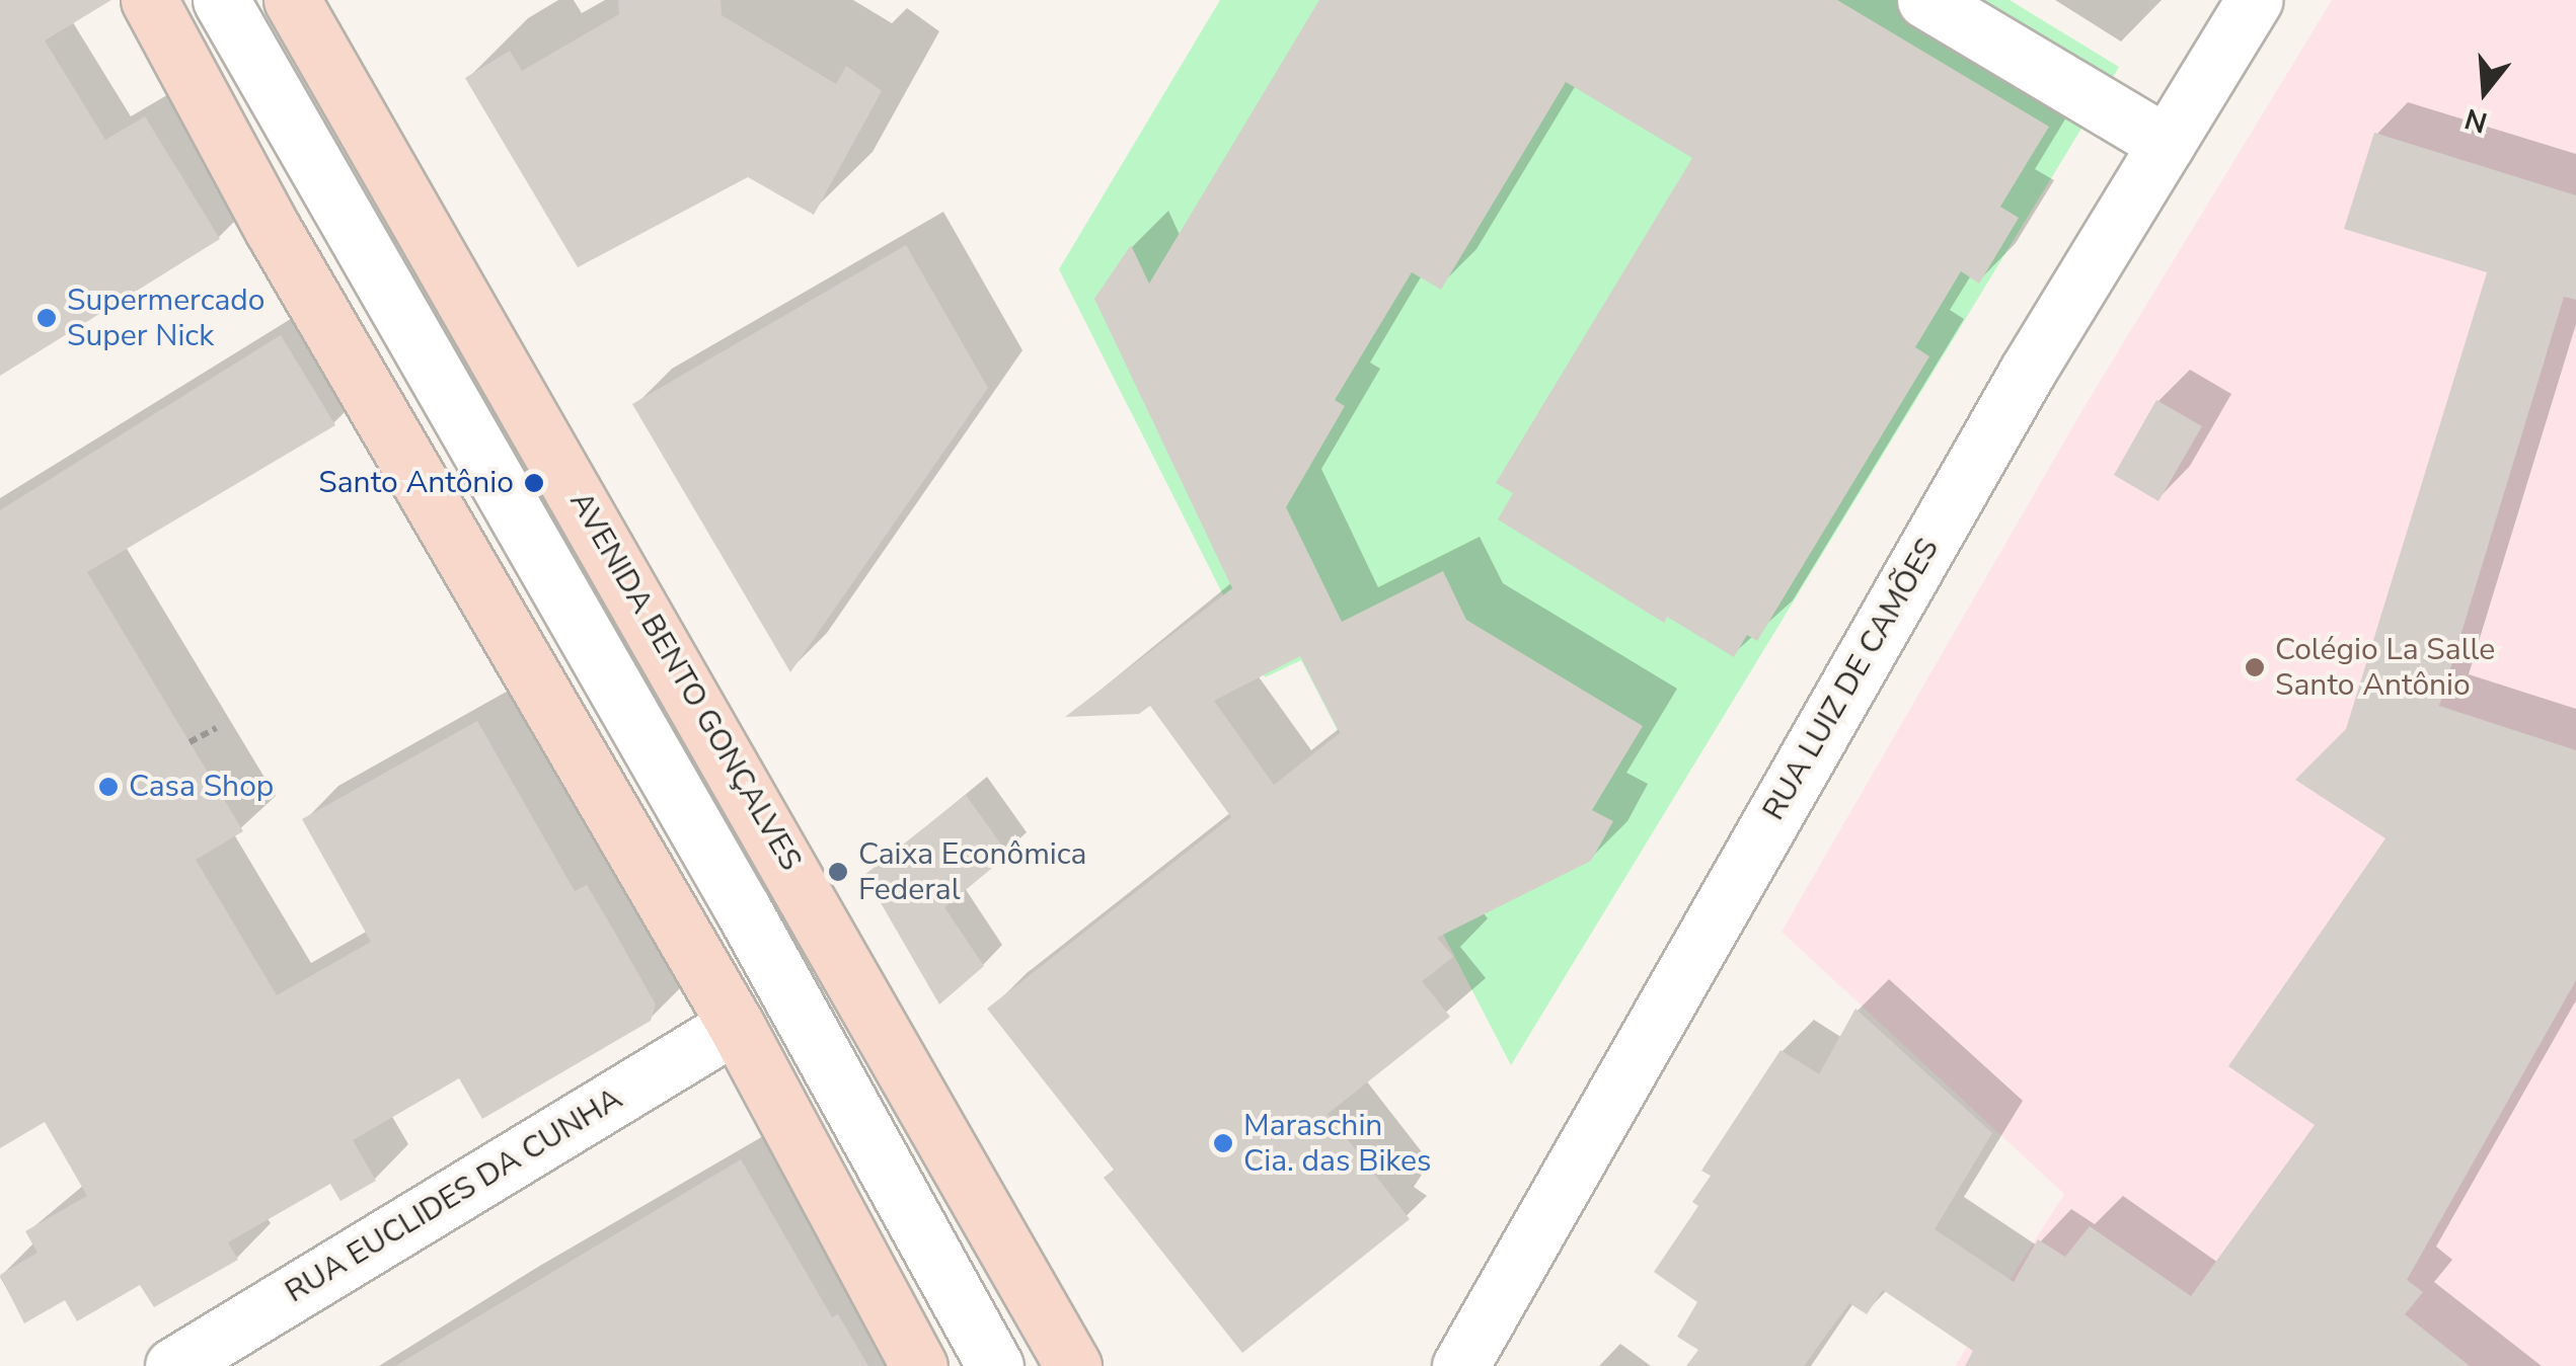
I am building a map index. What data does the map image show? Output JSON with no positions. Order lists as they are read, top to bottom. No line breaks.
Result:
{"streets":{"main road":["AVENIDA BENTO GONÇALVES"],"street":["RUA LUIZ DE CAMÕES","RUA EUCLIDES DA CUNHA"]},"places":["Supermercado Super Nick","Santo Antônio","Colégio La Salle Santo Antônio","Casa Shop","Caixa Econômica Federal","Maraschin Cia. das Bikes"],"north":"bottom"}
